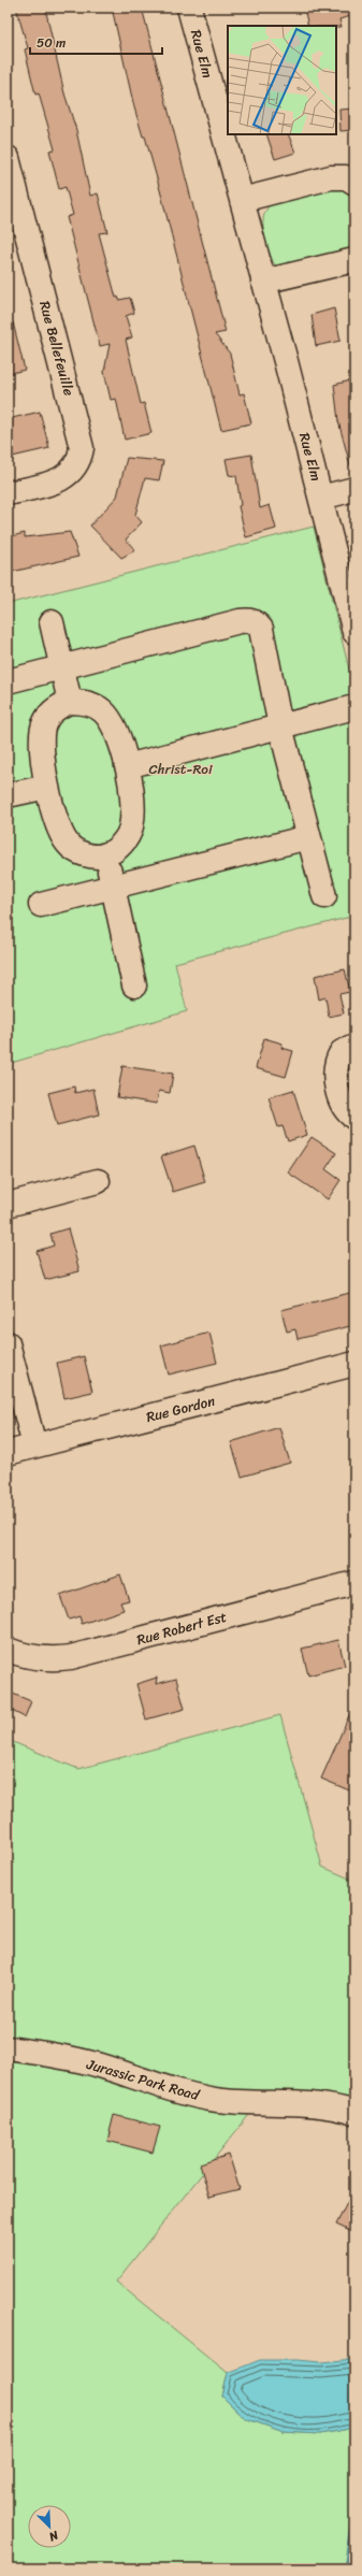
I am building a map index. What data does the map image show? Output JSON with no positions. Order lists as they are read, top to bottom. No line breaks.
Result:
{"streets":{"street":["Rue Elm","Rue Bellefeuille","Rue Gordon","Rue Robert Est","Jurassic Park Road"]},"parks":["Christ-Roi"],"scale_bar":"50 m","north":"bottom right"}
